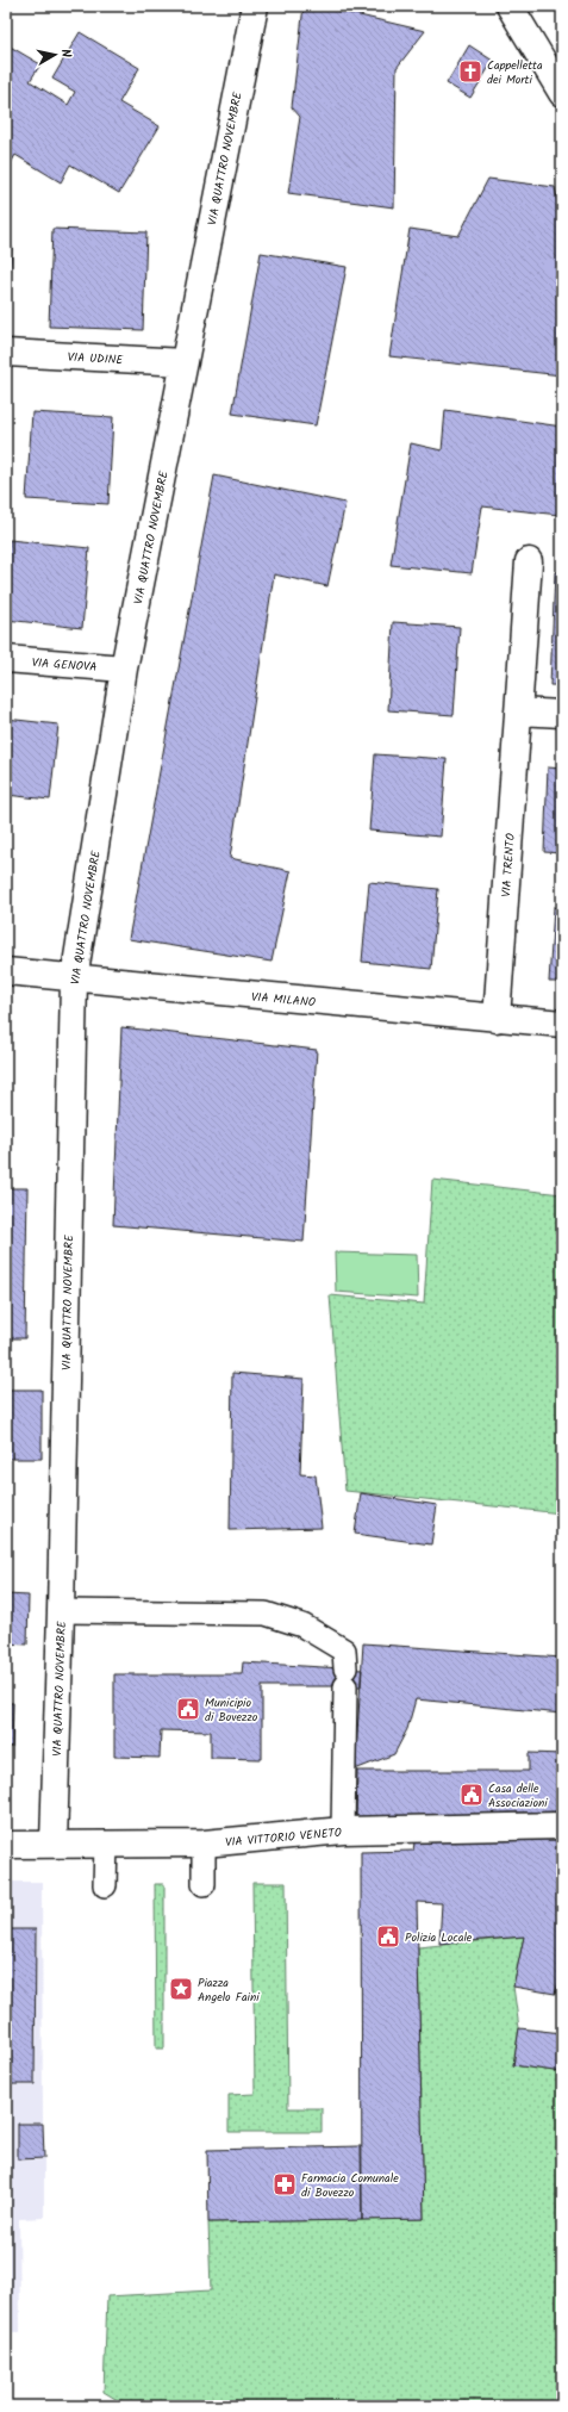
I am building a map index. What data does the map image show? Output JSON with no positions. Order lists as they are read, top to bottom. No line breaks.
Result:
{"streets":{"street":["VIA QUATTRO NOVEMBRE","VIA UDINE","VIA GENOVA","VIA TRENTO","VIA MILANO","VIA VITTORIO VENETO"]},"crossings":[["VIA QUATTRO NOVEMBRE","VIA UDINE"],["VIA QUATTRO NOVEMBRE","VIA GENOVA"],["VIA QUATTRO NOVEMBRE","VIA MILANO"],["VIA QUATTRO NOVEMBRE","VIA VITTORIO VENETO"],["VIA TRENTO","VIA MILANO"]],"places":{"church":["Cappelletta dei Morti"],"public building":["Municipio di Bovezzo","Casa delle Associazioni","Polizia Locale"],"place":["Piazza Angelo Faini"],"pharmacy":["Farmacia Comunale di Bovezzo"]},"north":"right"}
